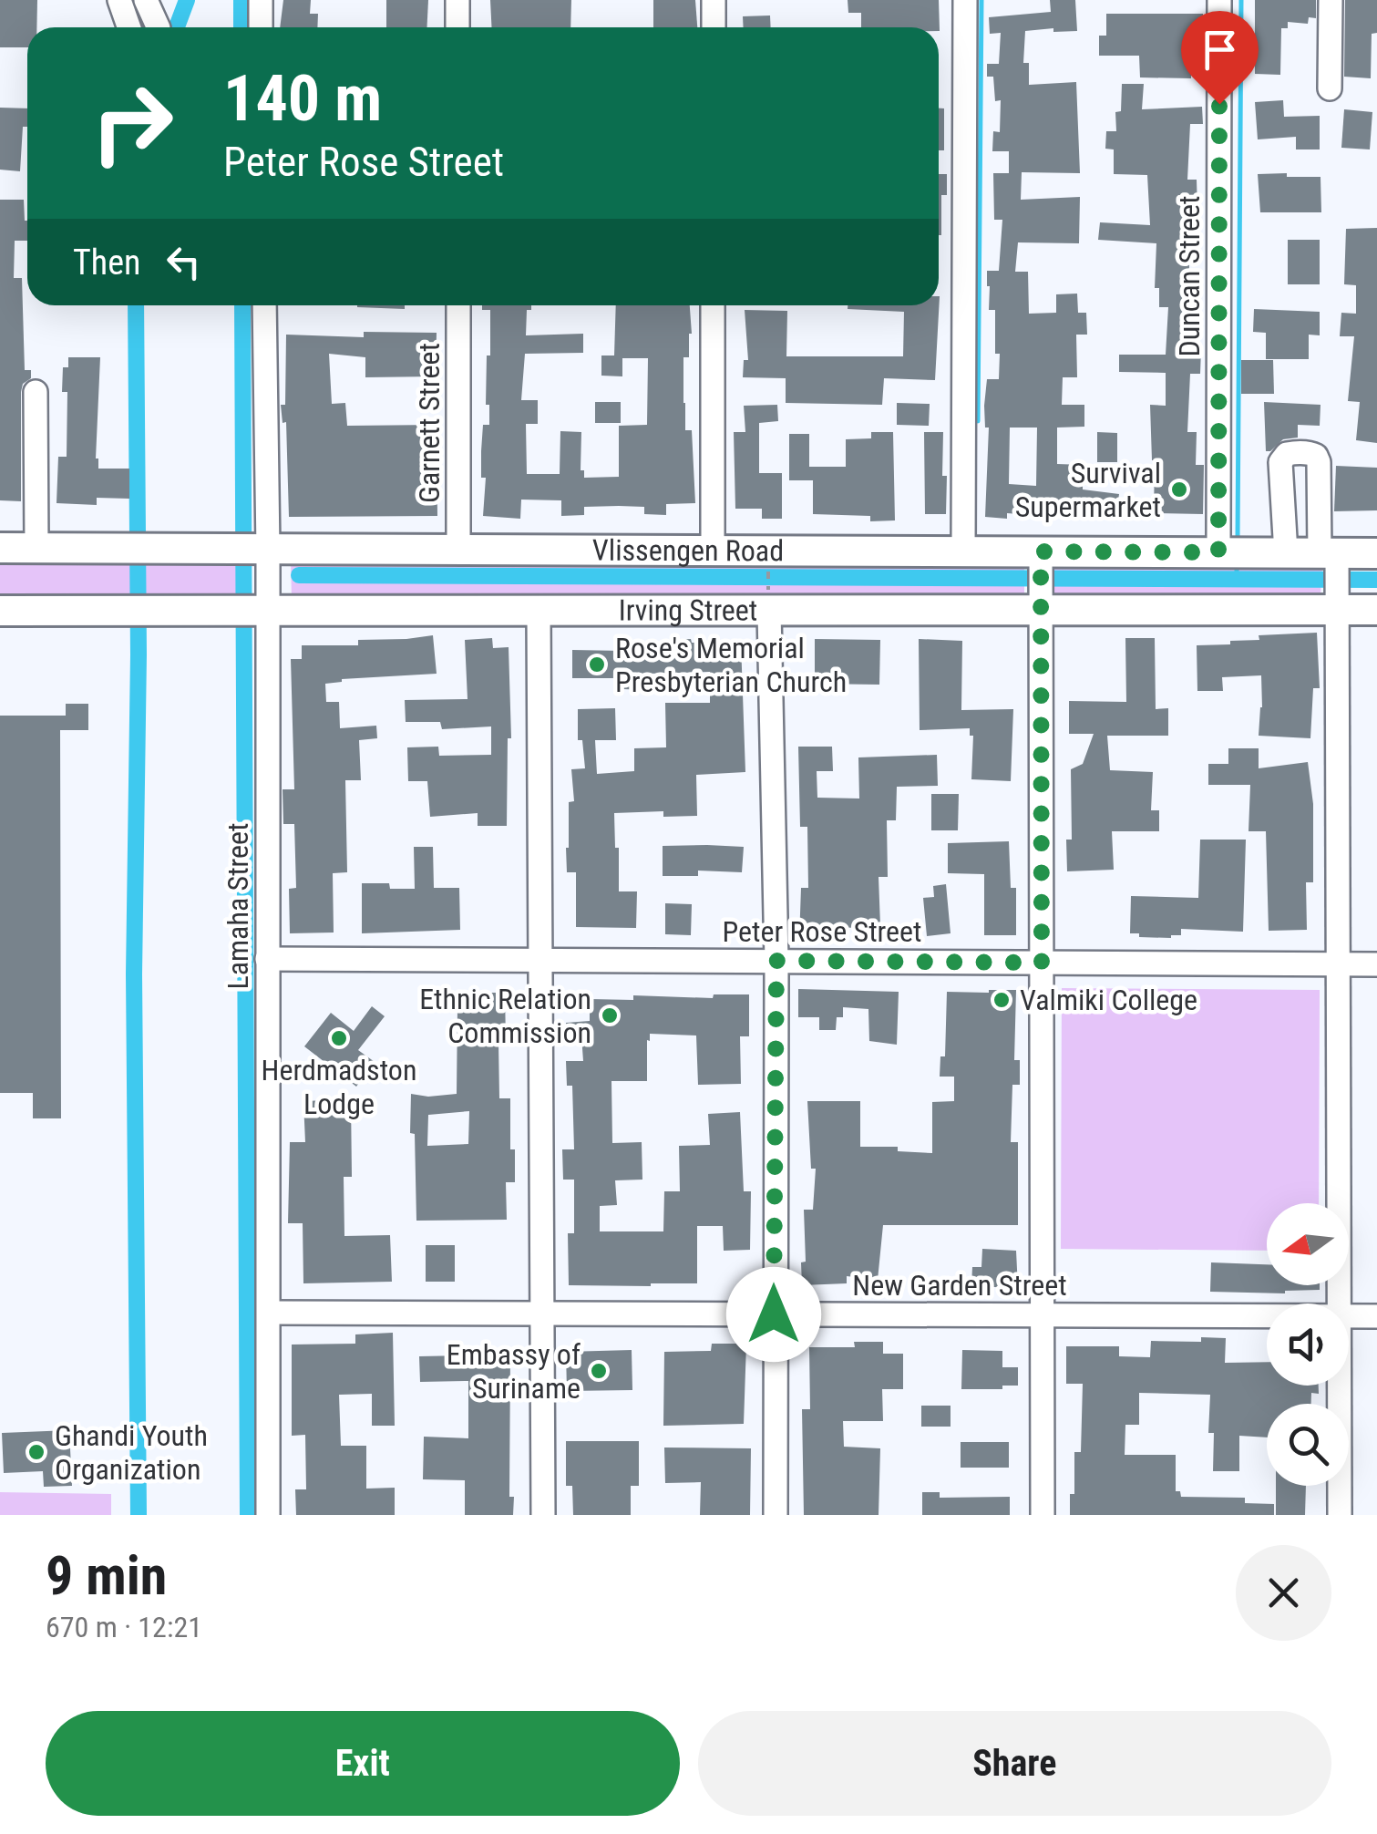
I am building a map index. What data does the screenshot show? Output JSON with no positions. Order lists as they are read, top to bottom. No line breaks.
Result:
{"streets":{"main road":["Vlissengen Road","Irving Street"],"street":["Duncan Street","Garnett Street","Lamaha Street","Peter Rose Street","New Garden Street"]},"crossings":[["Duncan Street","Vlissengen Road"],["Garnett Street","Vlissengen Road"],["Vlissengen Road","Lamaha Street"],["Irving Street","Lamaha Street"],["Lamaha Street","Peter Rose Street"],["Lamaha Street","New Garden Street"]],"places":["Survival Supermarket","Rose's Memorial Presbyterian Church","Valmiki College","Ethnic Relation Commission","Herdmadston Lodge","Embassy of Suriname","Ghandi Youth Organization"],"north":"left","page":{"turn":["140 m","Peter Rose Street"],"then":"Then","heading":["9 min","670 m · 12:21"],"buttons":["Exit","Share"]}}
